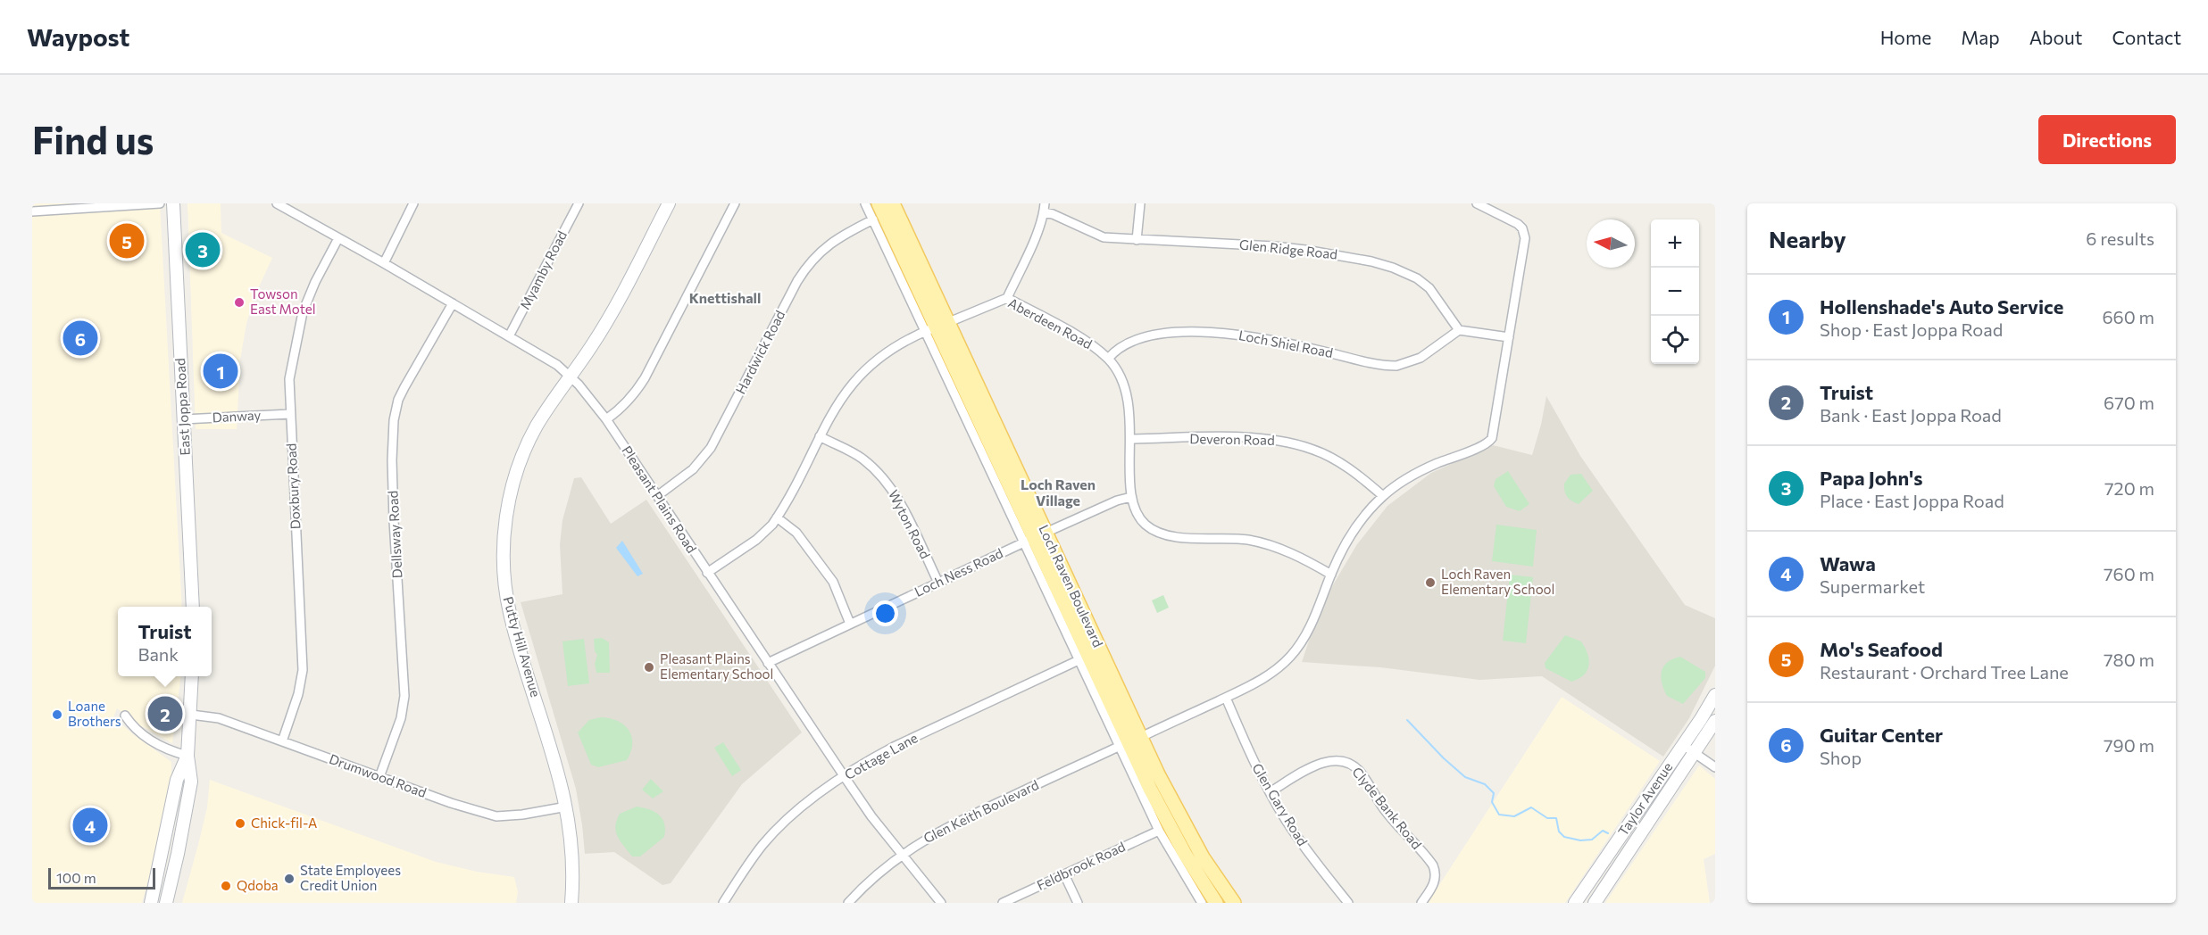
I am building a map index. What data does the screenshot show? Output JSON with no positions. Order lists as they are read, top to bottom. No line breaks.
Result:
{"streets":{"main road":["East Joppa Road","Loch Raven Boulevard","Putty Hill Avenue","Taylor Avenue"],"street":["Glen Ridge Road","Myamby Road","Aberdeen Road","Loch Shiel Road","Hardwick Road","Danway","Deveron Road","Doxbury Road","Pleasant Plains Road","Wyton Road","Dellsway Road","Loch Ness Road","Cottage Lane","Drumwood Road","Glen Gary Road","Clyde Bank Road","Glen Keith Boulevard","Feldbrook Road"]},"crossings":[["Glen Ridge Road","Loch Shiel Road"],["Myamby Road","Pleasant Plains Road"],["Aberdeen Road","Loch Shiel Road"],["Aberdeen Road","Deveron Road"],["Aberdeen Road","Pleasant Plains Road"],["Aberdeen Road","Wyton Road"],["Aberdeen Road","Loch Ness Road"],["Aberdeen Road","Loch Raven Boulevard"],["Aberdeen Road","Glen Keith Boulevard"],["Hardwick Road","Pleasant Plains Road"],["Hardwick Road","Loch Raven Boulevard"],["East Joppa Road","Danway"],["Danway","Doxbury Road"],["Deveron Road","Glen Keith Boulevard"],["Doxbury Road","Pleasant Plains Road"],["Doxbury Road","Drumwood Road"],["Pleasant Plains Road","Dellsway Road"],["Pleasant Plains Road","Loch Ness Road"],["Pleasant Plains Road","Putty Hill Avenue"],["Pleasant Plains Road","Cottage Lane"],["Pleasant Plains Road","Glen Keith Boulevard"],["Wyton Road","Loch Ness Road"],["Dellsway Road","Drumwood Road"],["Loch Ness Road","Loch Raven Boulevard"],["Loch Raven Boulevard","Cottage Lane"],["Loch Raven Boulevard","Glen Keith Boulevard"],["Loch Raven Boulevard","Feldbrook Road"],["Putty Hill Avenue","Drumwood Road"],["Glen Gary Road","Clyde Bank Road"],["Glen Gary Road","Glen Keith Boulevard"]],"districts":["Knettishall","Loch Raven Village"],"places":["Towson East Motel","Loch Raven Elementary School","Pleasant Plains Elementary School","Loane Brothers","Chick-fil-A","State Employees Credit Union","Qdoba"],"scale_bar":"100 m","north":"left","page":{"header":"Waypost","nav":["Home","Map","About","Contact"],"buttons":"Directions","title":"Find us","heading":["Nearby","6 results"],"map_buttons":["+","−"],"pins":["5","3","6","1","2","4"],"list":[{"mark":"1","name":"Hollenshade's Auto Service","note":"Shop · East Joppa Road","value":"660 m"},{"mark":"2","name":"Truist","note":"Bank · East Joppa Road","value":"670 m"},{"mark":"3","name":"Papa John's","note":"Place · East Joppa Road","value":"720 m"},{"mark":"4","name":"Wawa","note":"Supermarket","value":"760 m"},{"mark":"5","name":"Mo's Seafood","note":"Restaurant · Orchard Tree Lane","value":"780 m"},{"mark":"6","name":"Guitar Center","note":"Shop","value":"790 m"}],"popup":["Truist","Bank"],"scale":"100 m"}}
